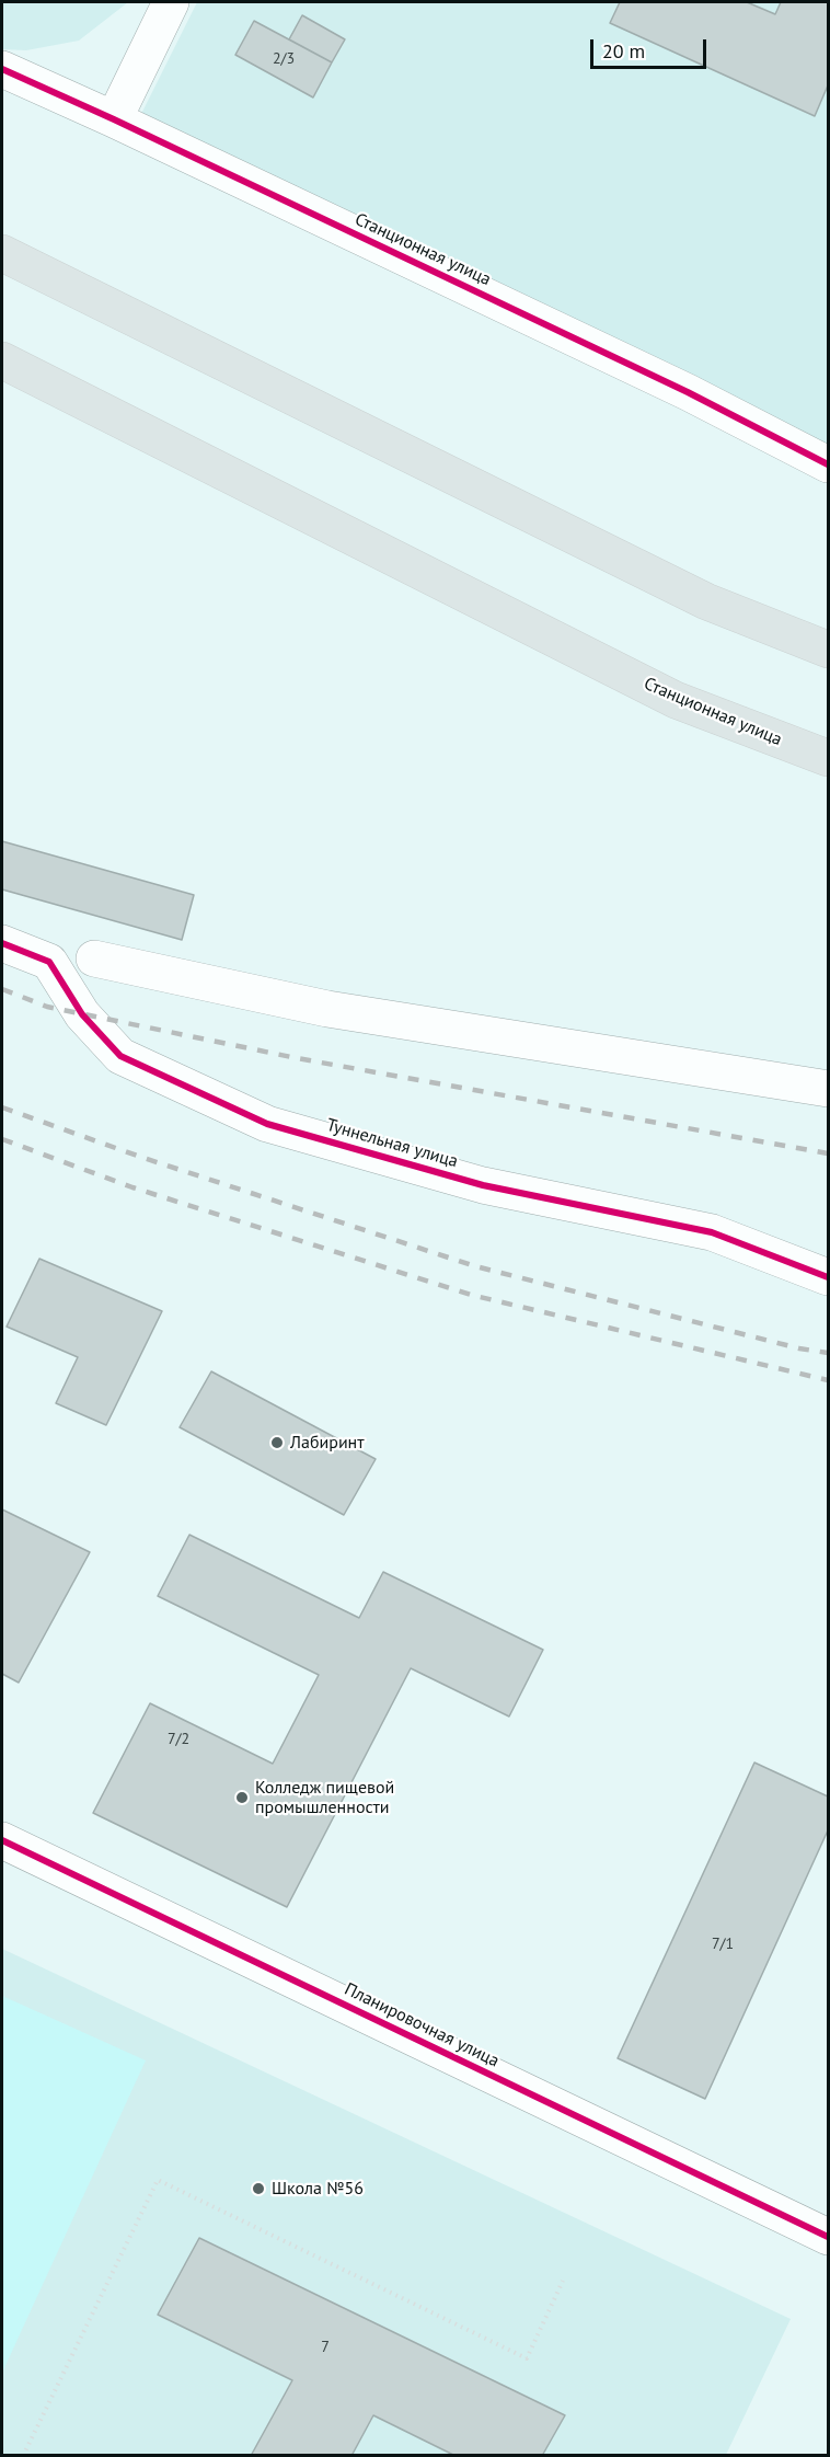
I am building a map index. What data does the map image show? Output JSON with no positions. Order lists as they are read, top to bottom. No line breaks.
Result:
{"streets":{"main road":["Станционная улица"],"street":["Туннельная улица","Планировочная улица"]},"places":["Лабиринт","Колледж пищевой промышленности","Школа №56"],"house_numbers":["2/3","7/2","7/1","7"],"scale_bar":"20 m"}
